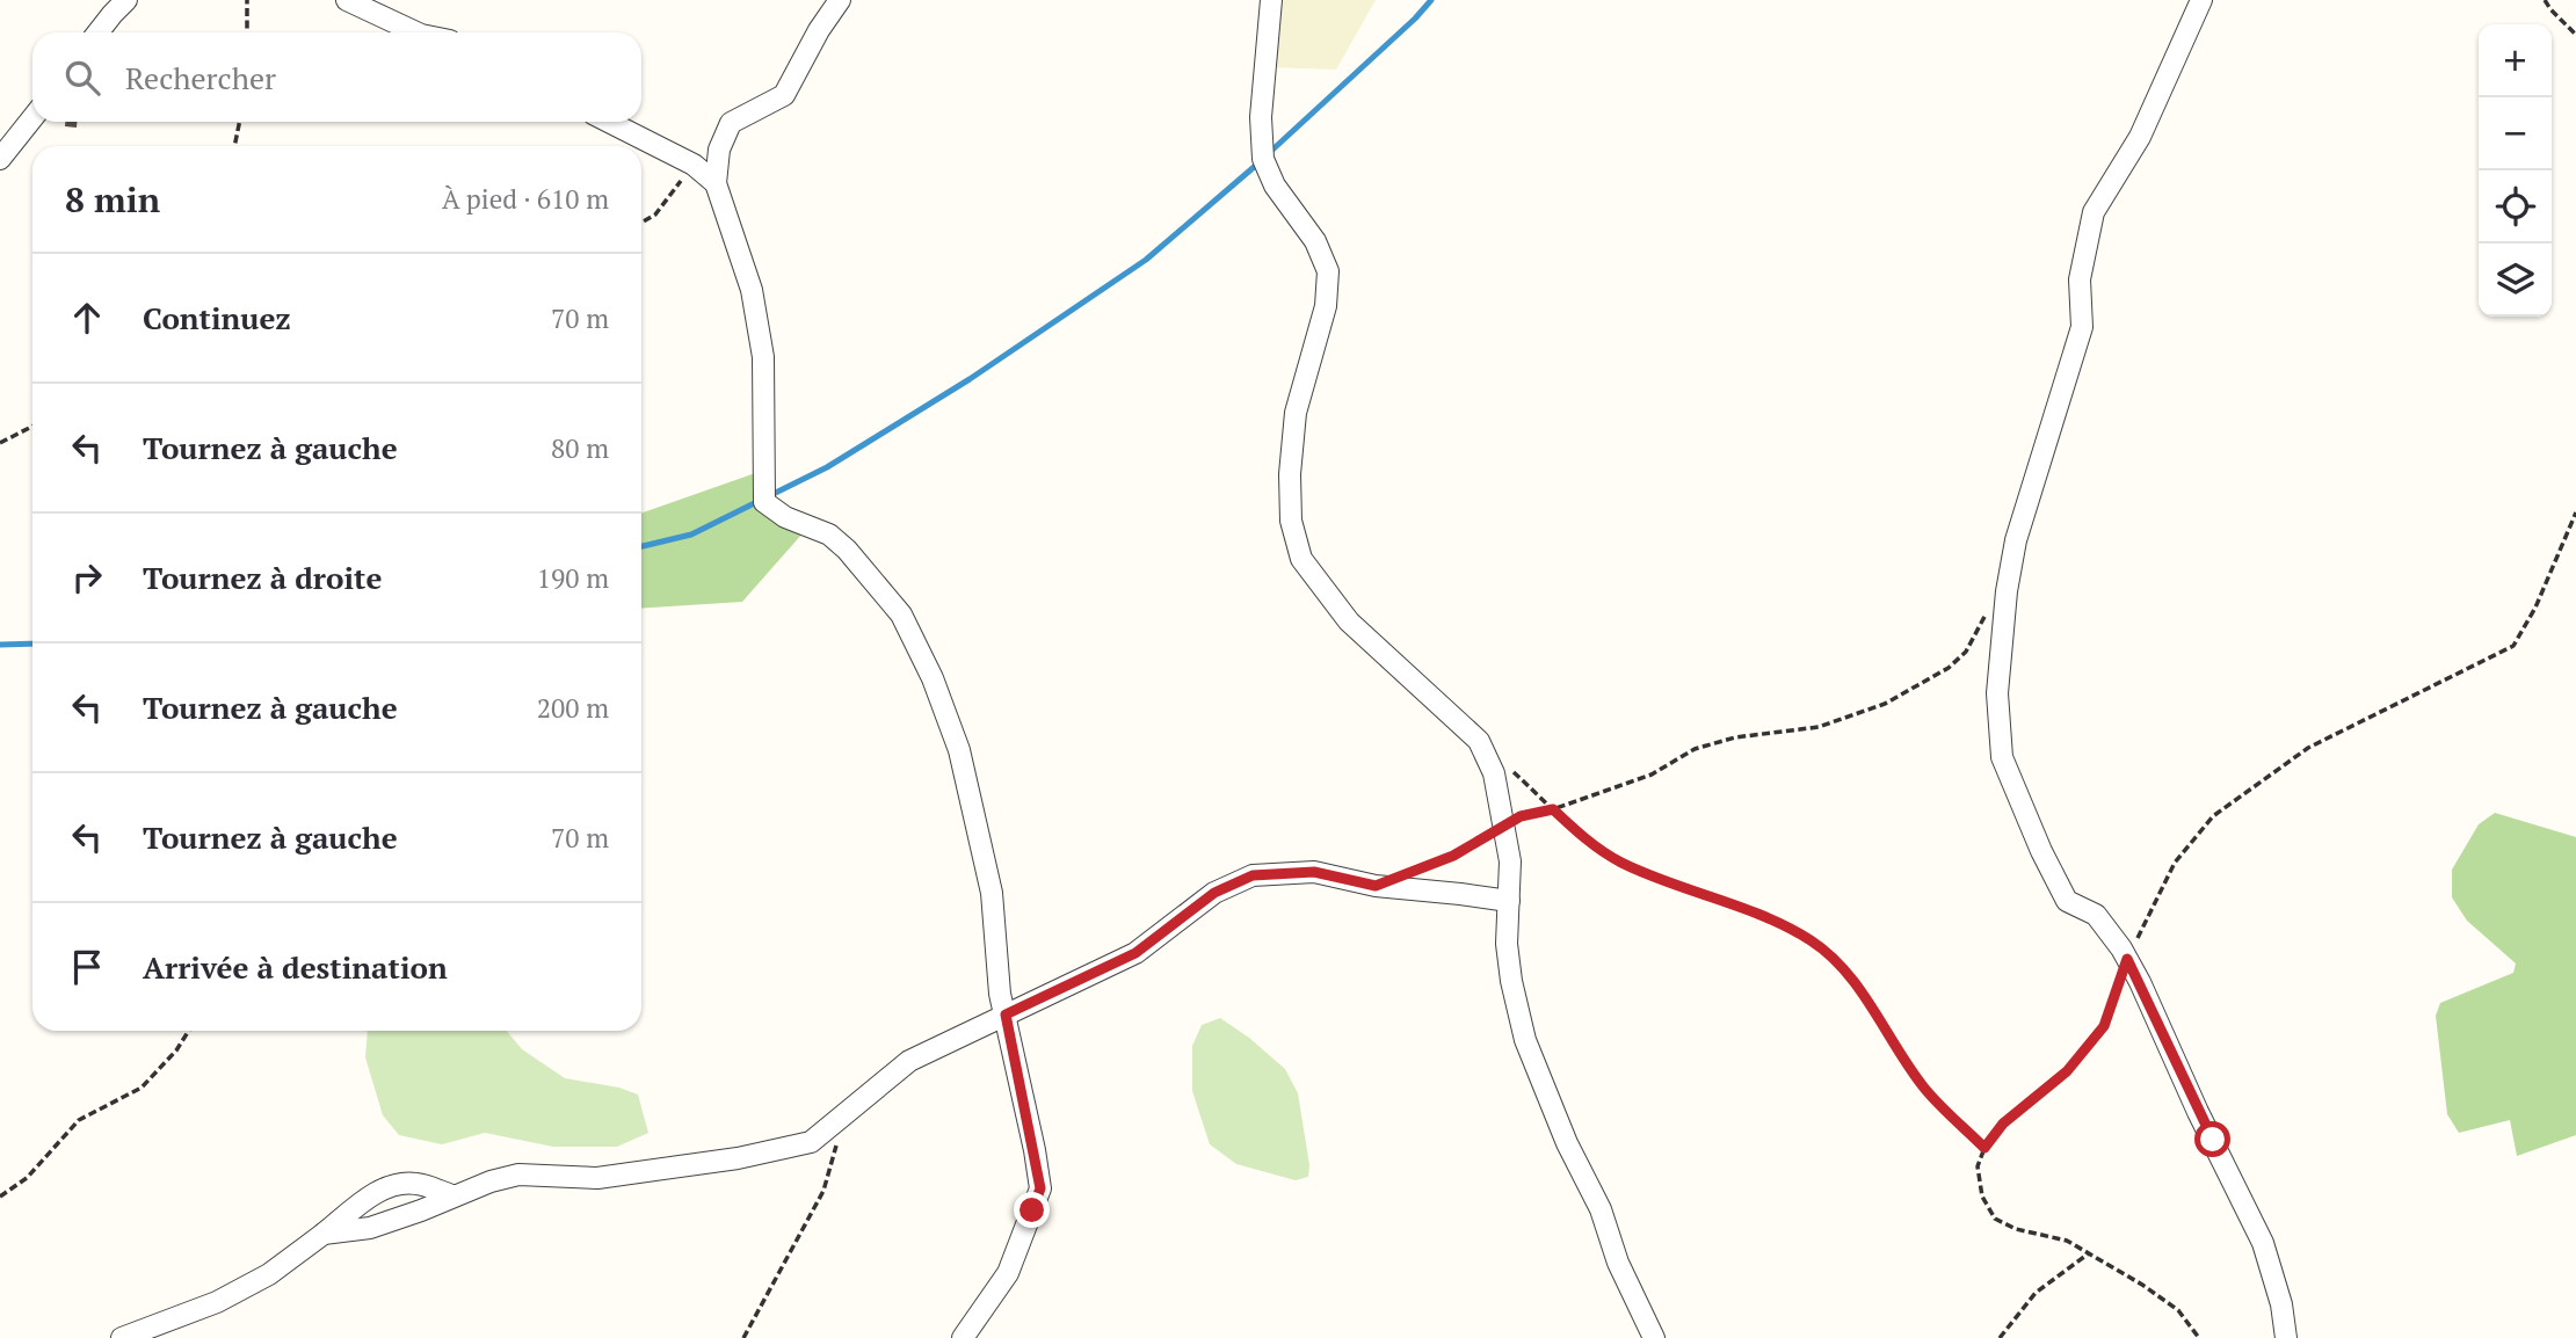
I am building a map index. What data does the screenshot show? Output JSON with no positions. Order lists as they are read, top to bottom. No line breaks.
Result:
{"page":{"map_buttons":["+","−"],"search":"Rechercher","heading":["8 min","À pied · 610 m"],"list":[["Continuez","70 m"],["Tournez à gauche","80 m"],["Tournez à droite","190 m"],["Tournez à gauche","200 m"],["Tournez à gauche","70 m"],"Arrivée à destination"]}}
